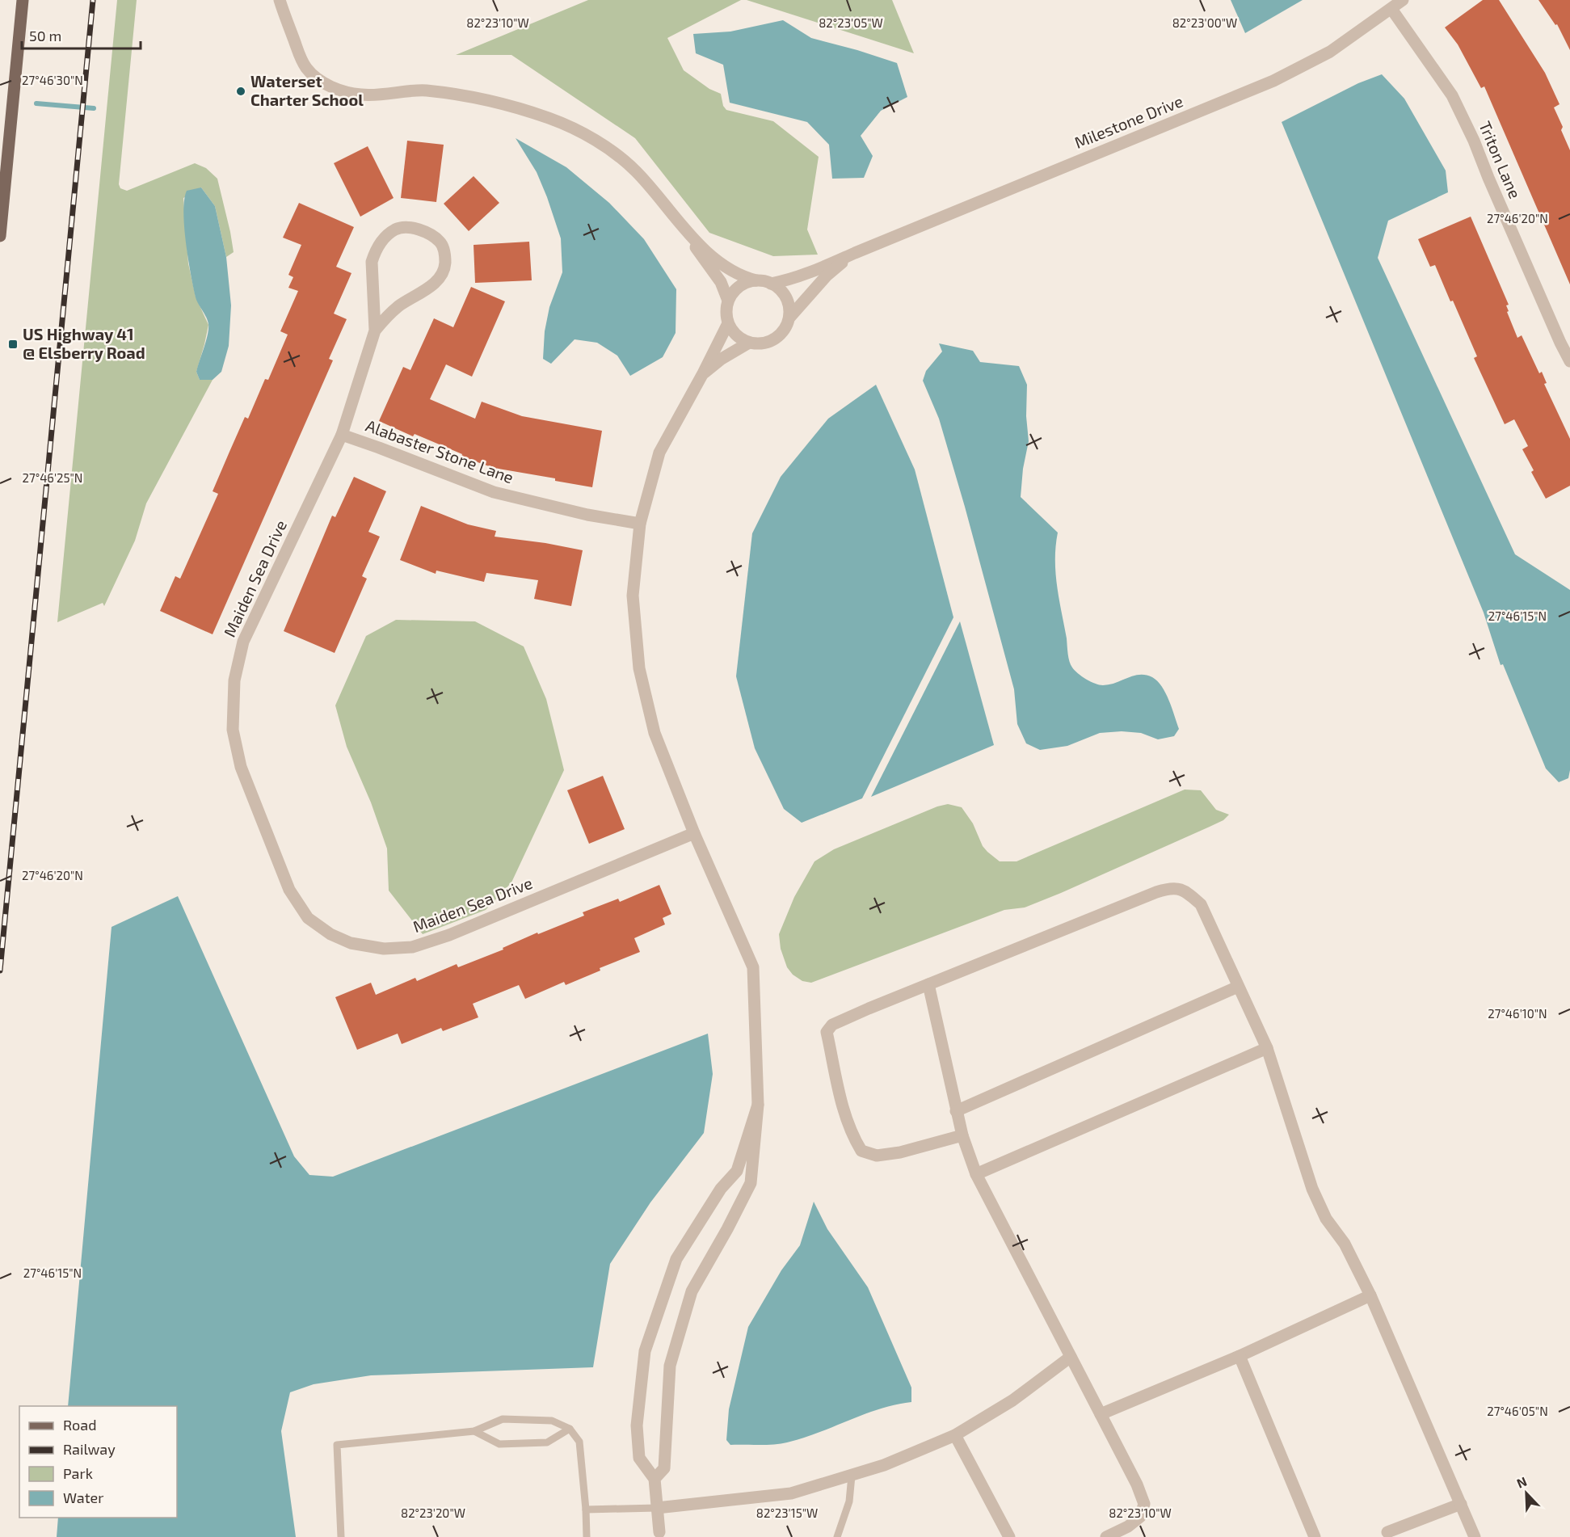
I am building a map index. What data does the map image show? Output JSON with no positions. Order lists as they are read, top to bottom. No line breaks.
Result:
{"streets":{"street":["Milestone Drive","Triton Lane","Alabaster Stone Lane","Maiden Sea Drive"]},"crossings":[["Milestone Drive","Triton Lane"],["Alabaster Stone Lane","Maiden Sea Drive"]],"places":{"other":["Waterset Charter School"],"transit":["US Highway 41 @ Elsberry Road"]},"legend":["Road","Railway","Park","Water"],"scale_bar":"50 m","north":"top left","coordinates":["82°23'10\"W","82°23'05\"W","82°23'00\"W","27°46'30\"N","27°46'20\"N","27°46'25\"N","27°46'15\"N","27°46'10\"N","27°46'05\"N","82°23'20\"W","82°23'15\"W"]}
